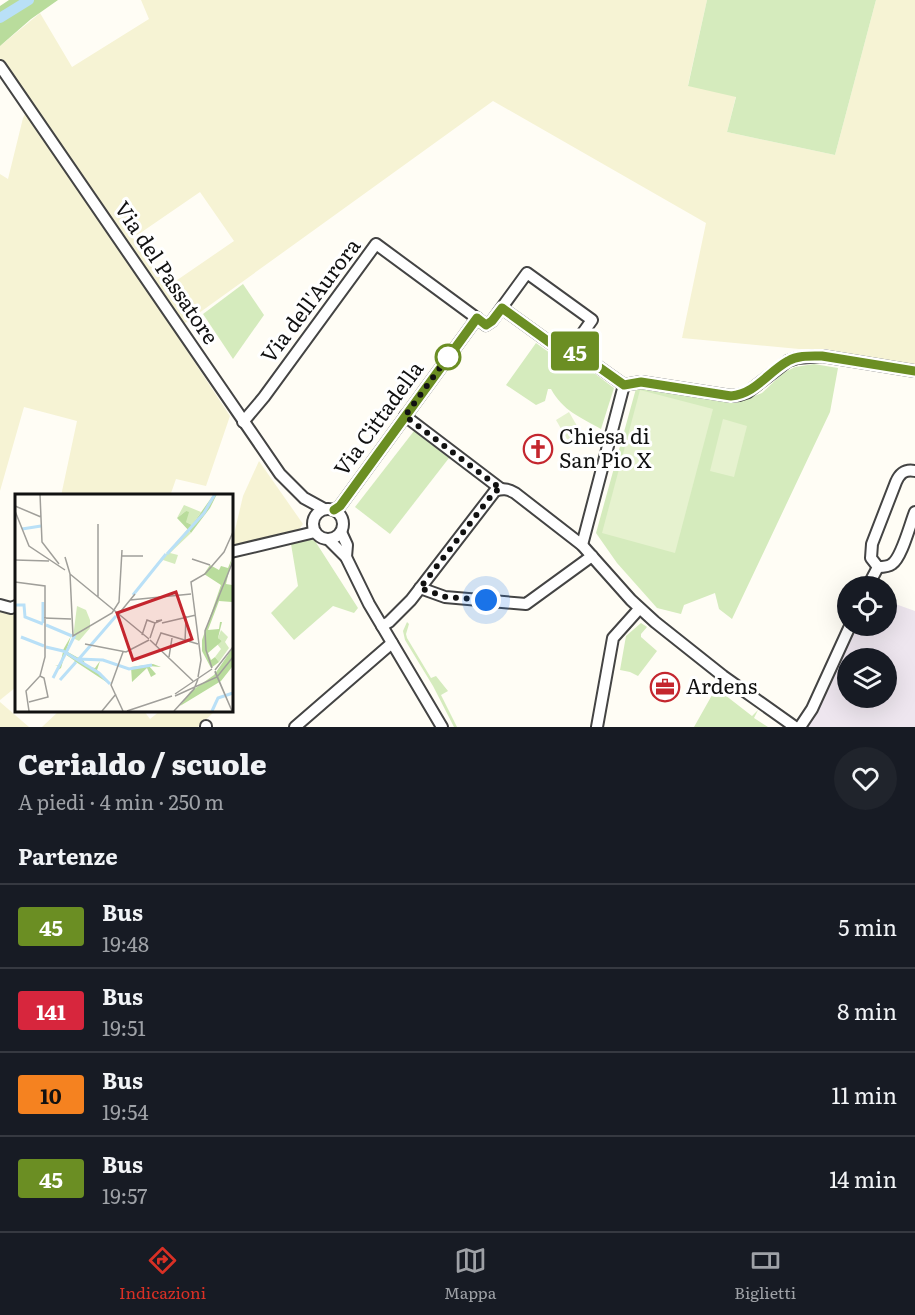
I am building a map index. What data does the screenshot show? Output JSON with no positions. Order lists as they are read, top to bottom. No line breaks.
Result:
{"streets":{"street":["Via del Passatore","Via dell'Aurora","Via Cittadella"]},"crossings":[["Via del Passatore","Via dell'Aurora"],["Via del Passatore","Via Cittadella"],["Via dell'Aurora","Via Cittadella"]],"places":{"church":["Chiesa di San Pio X"],"office":["Ardens"]},"lines":["bus line 45"],"page":{"on_map":"45","heading":[["Cerialdo / scuole","A piedi · 4 min · 250 m"],"Partenze"],"list":[{"mark":"45","name":"Bus","note":"19:48","value":"5 min"},{"mark":"141","name":"Bus","note":"19:51","value":"8 min"},{"mark":"10","name":"Bus","note":"19:54","value":"11 min"},{"mark":"45","name":"Bus","note":"19:57","value":"14 min"}],"tabs":["Indicazioni","Mappa","Biglietti"]}}
